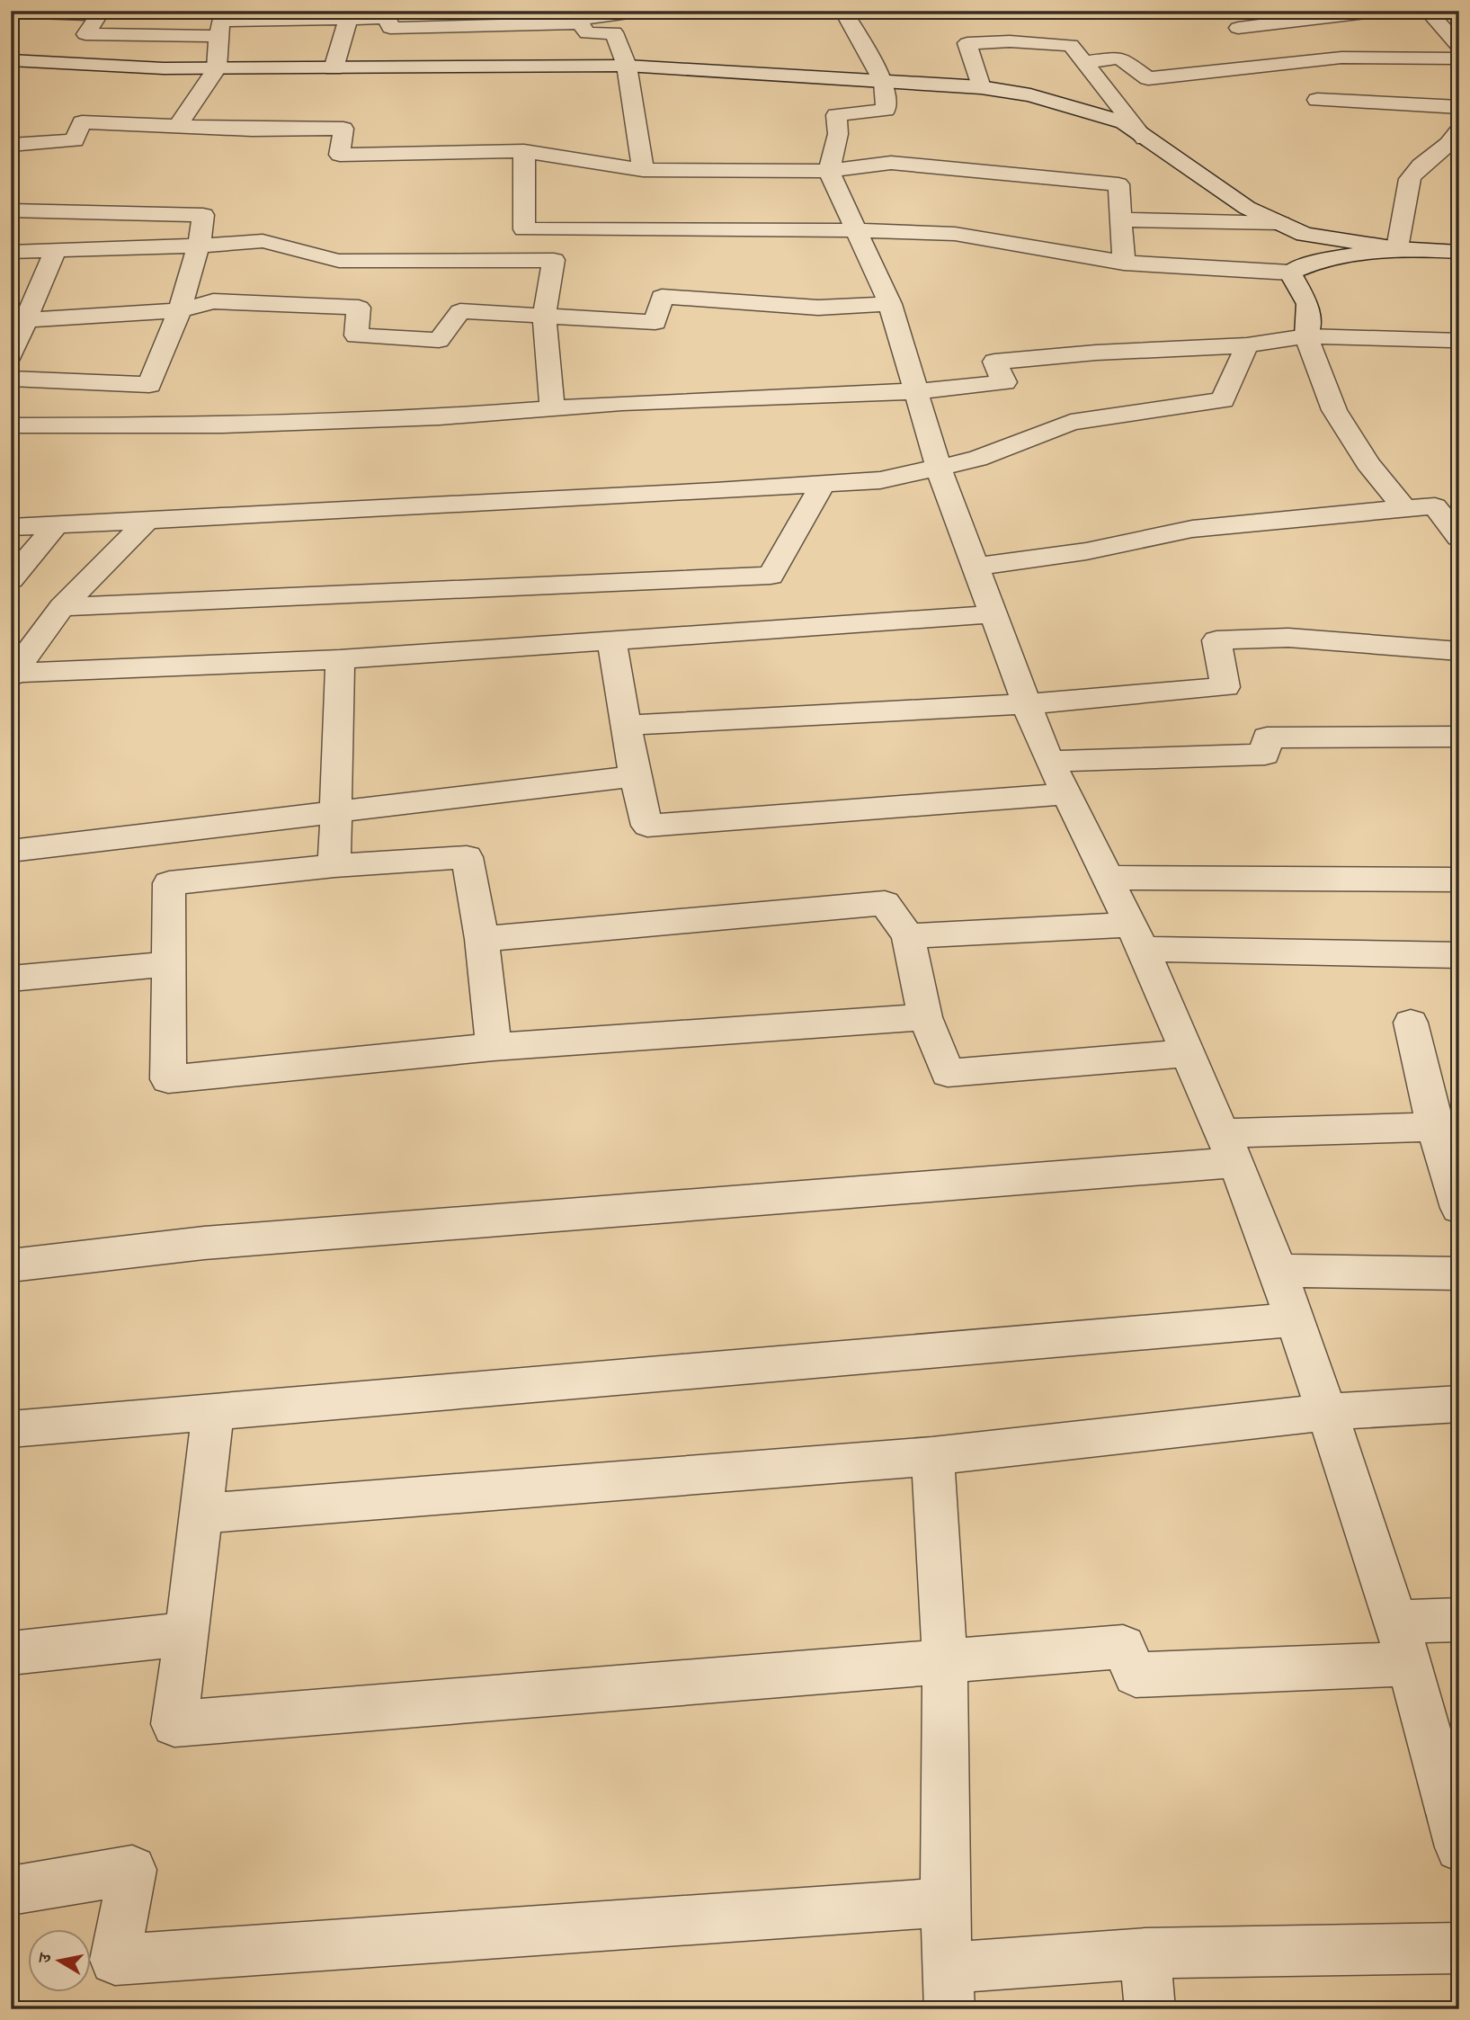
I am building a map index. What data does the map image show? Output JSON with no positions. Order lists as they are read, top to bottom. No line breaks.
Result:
{"north":"left"}
